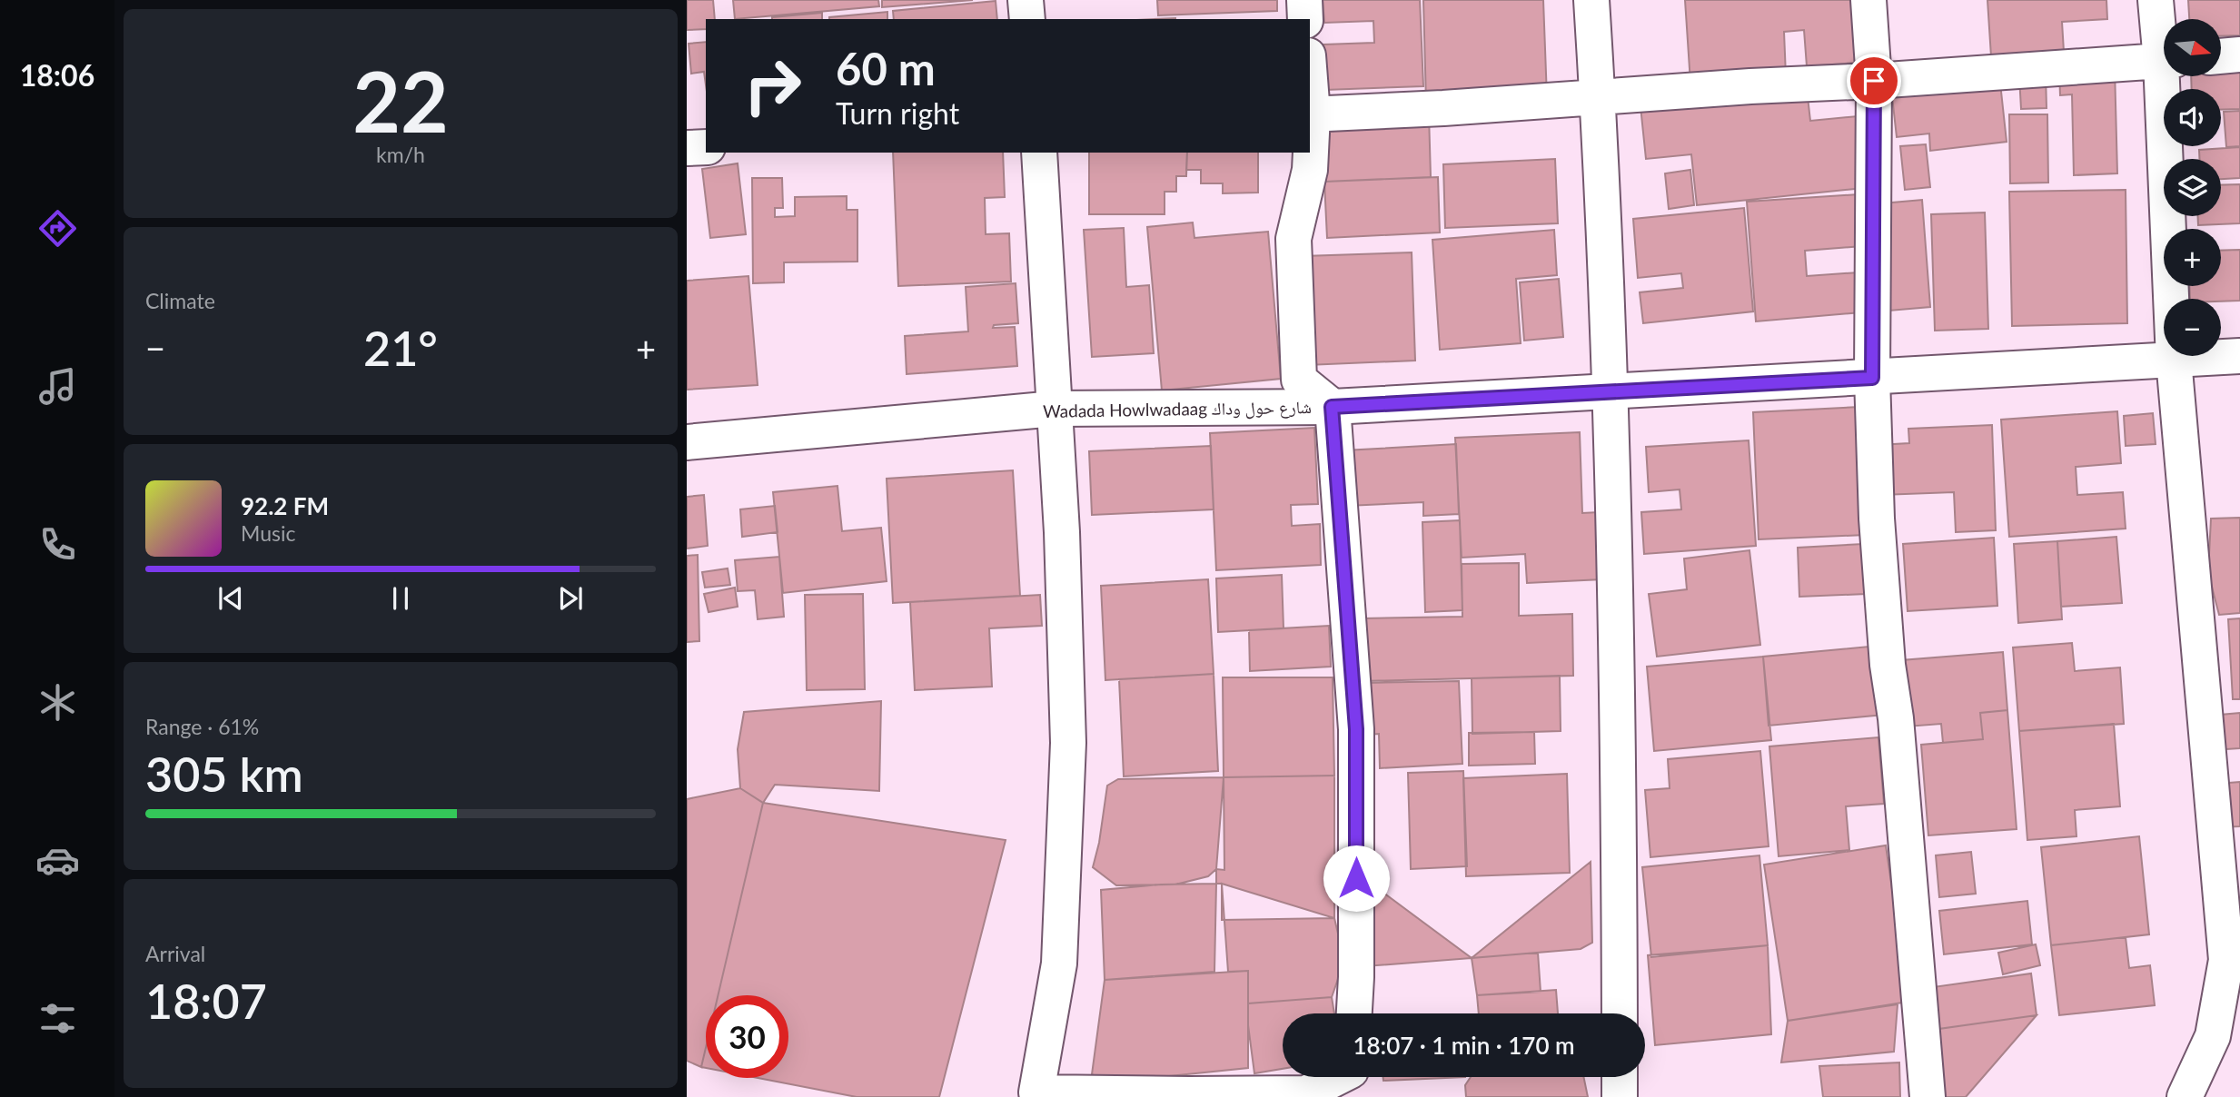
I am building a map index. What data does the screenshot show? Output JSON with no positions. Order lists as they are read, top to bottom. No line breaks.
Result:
{"streets":{"street":["Wadada Howlwadaag شارع حول وداك"]},"north":"right","page":{"tabs":"18:06","tile":[["22","km/h"],"Climate",["Range · 61%","305 km"],["Arrival","18:07"]],"map_buttons":["+","−"],"turn":["60 m","Turn right"],"heat":["−","21°","+"],"song":["92.2 FM","Music"],"limit":"30","trip":"18:07 · 1 min · 170 m"}}
